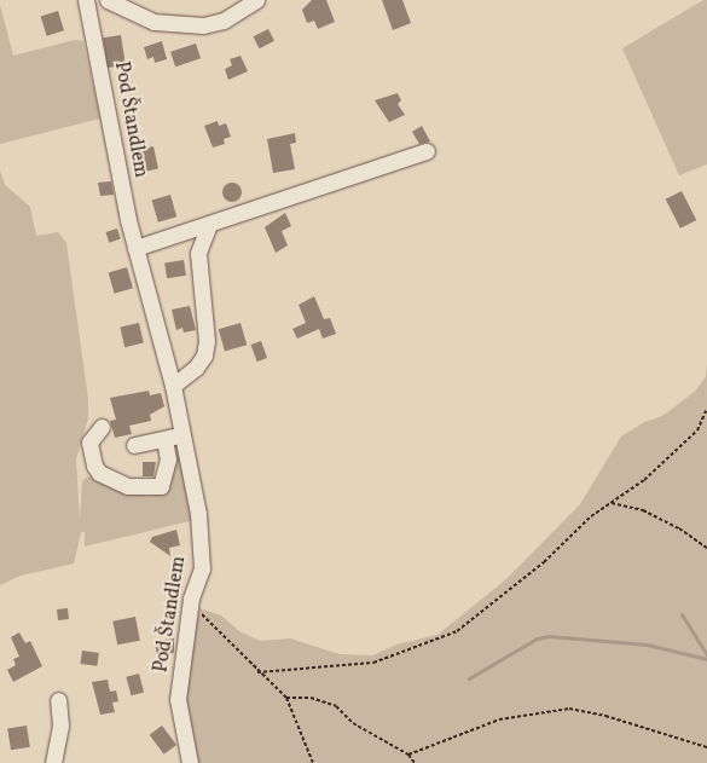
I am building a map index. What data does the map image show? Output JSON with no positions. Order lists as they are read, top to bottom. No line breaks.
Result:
{"streets":{"street":["Pod Štandlem"]}}
